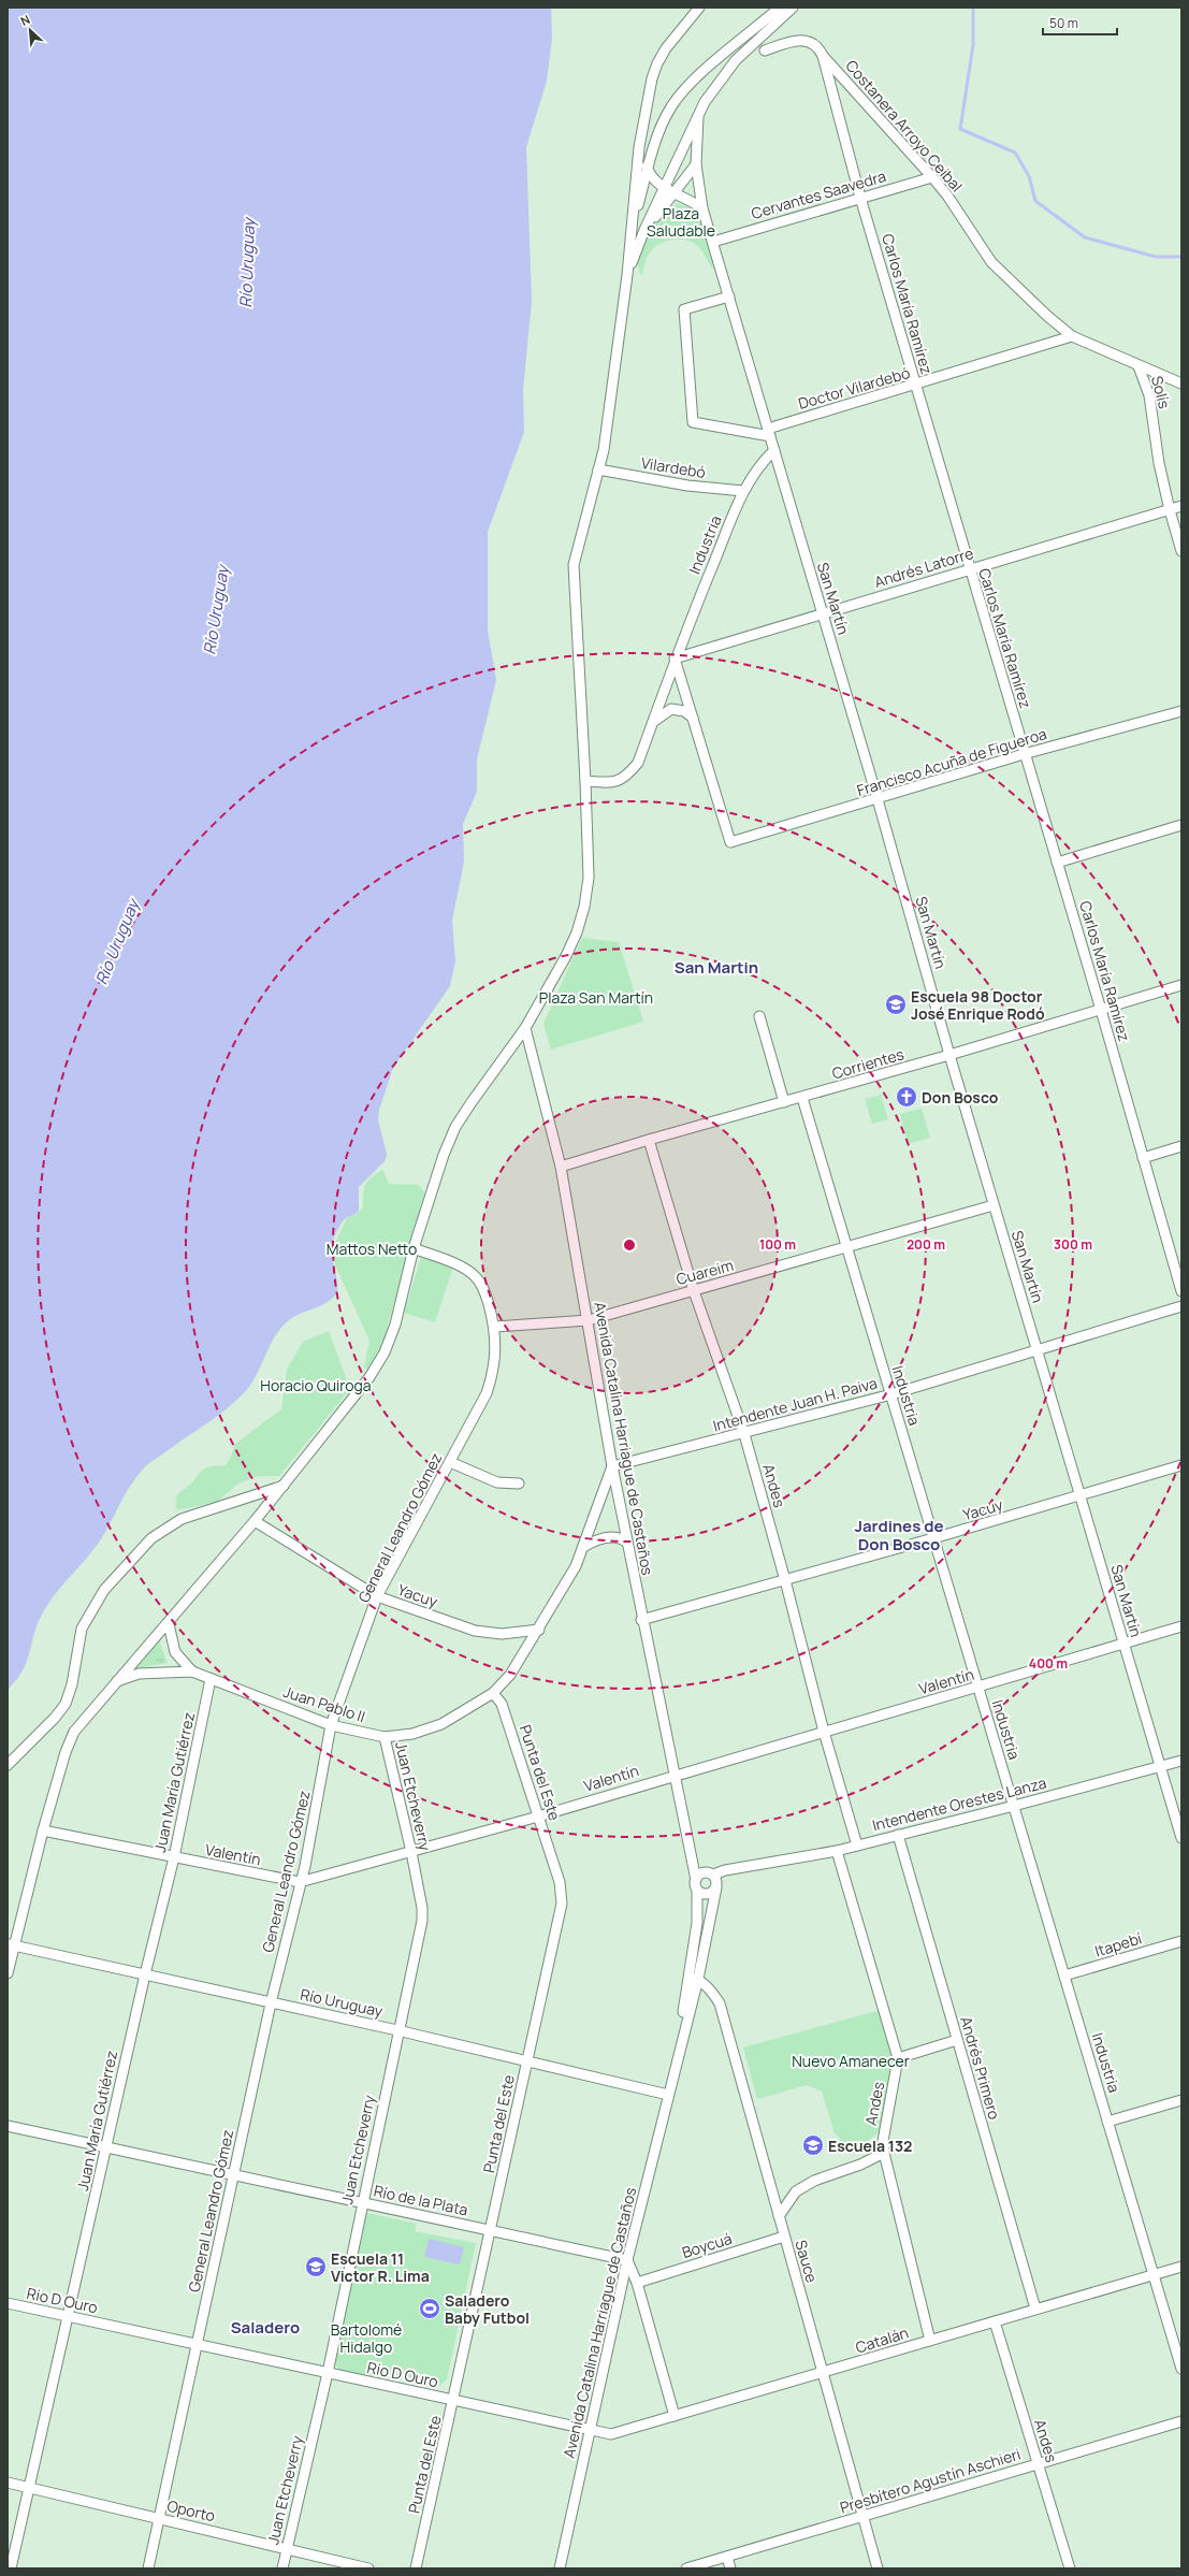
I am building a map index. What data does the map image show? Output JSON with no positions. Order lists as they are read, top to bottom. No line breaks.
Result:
{"streets":{"street":["Costanera Arroyo Ceibal","Cervantes Saavedra","Carlos María Ramírez","Doctor Vilardebó","Solís","Vilardebó","Industria","Andrés Latorre","San Martín","Francisco Acuña de Figueroa","Corrientes","Cuareim","Intendente Juan H. Paiva","Avenida Catalina Harriague de Castaños","Andes","Yacuy","General Leandro Gómez","Valentín","Juan Pablo II","Punta del Este","Juan María Gutiérrez","Juan Etcheverry","Intendente Orestes Lanza","Itapebí","Río Uruguay","Andrés Primero","Río de la Plata","Boycuá","Sauce","Rio D Ouro","Catalán","Presbítero Agustín Aschieri","Oporto"]},"crossings":[["Costanera Arroyo Ceibal","Cervantes Saavedra"],["Costanera Arroyo Ceibal","Carlos María Ramírez"],["Costanera Arroyo Ceibal","Doctor Vilardebó"],["Costanera Arroyo Ceibal","Solís"],["Cervantes Saavedra","Carlos María Ramírez"],["Cervantes Saavedra","San Martín"],["Carlos María Ramírez","Doctor Vilardebó"],["Carlos María Ramírez","Andrés Latorre"],["Carlos María Ramírez","Francisco Acuña de Figueroa"],["Carlos María Ramírez","Corrientes"],["Doctor Vilardebó","San Martín"],["Solís","Andrés Latorre"],["Vilardebó","Industria"],["Industria","Andrés Latorre"],["Industria","San Martín"],["Industria","Corrientes"],["Industria","Cuareim"],["Industria","Intendente Juan H. Paiva"],["Industria","Yacuy"],["Industria","Valentín"],["Industria","Intendente Orestes Lanza"],["Industria","Itapebí"],["Industria","Catalán"],["Andrés Latorre","San Martín"],["San Martín","Francisco Acuña de Figueroa"],["San Martín","Corrientes"],["San Martín","Cuareim"],["San Martín","Intendente Juan H. Paiva"],["San Martín","Yacuy"],["San Martín","Valentín"],["San Martín","Intendente Orestes Lanza"],["Corrientes","Avenida Catalina Harriague de Castaños"],["Corrientes","Andes"],["Cuareim","Avenida Catalina Harriague de Castaños"],["Cuareim","Andes"],["Cuareim","General Leandro Gómez"],["Intendente Juan H. Paiva","Avenida Catalina Harriague de Castaños"],["Intendente Juan H. Paiva","Andes"],["Intendente Juan H. Paiva","Juan Pablo II"],["Avenida Catalina Harriague de Castaños","Yacuy"],["Avenida Catalina Harriague de Castaños","Valentín"],["Avenida Catalina Harriague de Castaños","Juan Pablo II"],["Avenida Catalina Harriague de Castaños","Intendente Orestes Lanza"],["Avenida Catalina Harriague de Castaños","Río Uruguay"],["Avenida Catalina Harriague de Castaños","Río de la Plata"],["Avenida Catalina Harriague de Castaños","Sauce"],["Avenida Catalina Harriague de Castaños","Rio D Ouro"],["Avenida Catalina Harriague de Castaños","Catalán"],["Andes","Yacuy"],["Andes","Valentín"],["Andes","Intendente Orestes Lanza"],["Andes","Catalán"],["Andes","Presbítero Agustín Aschieri"],["Yacuy","General Leandro Gómez"],["Yacuy","Juan Pablo II"],["General Leandro Gómez","Valentín"],["General Leandro Gómez","Juan Pablo II"],["General Leandro Gómez","Río Uruguay"],["General Leandro Gómez","Río de la Plata"],["General Leandro Gómez","Rio D Ouro"],["General Leandro Gómez","Oporto"],["Valentín","Punta del Este"],["Valentín","Juan María Gutiérrez"],["Valentín","Juan Etcheverry"],["Juan Pablo II","Punta del Este"],["Juan Pablo II","Juan María Gutiérrez"],["Juan Pablo II","Juan Etcheverry"],["Punta del Este","Río Uruguay"],["Punta del Este","Río de la Plata"],["Punta del Este","Rio D Ouro"],["Juan María Gutiérrez","Río Uruguay"],["Juan María Gutiérrez","Río de la Plata"],["Juan María Gutiérrez","Rio D Ouro"],["Juan María Gutiérrez","Oporto"],["Juan Etcheverry","Río Uruguay"],["Juan Etcheverry","Río de la Plata"],["Juan Etcheverry","Rio D Ouro"],["Juan Etcheverry","Oporto"],["Intendente Orestes Lanza","Andrés Primero"],["Andrés Primero","Catalán"],["Boycuá","Sauce"],["Sauce","Catalán"],["Sauce","Presbítero Agustín Aschieri"],["Rio D Ouro","Catalán"]],"districts":["San Martin","Jardines de Don Bosco","Saladero"],"water":["Río Uruguay"],"parks":["Plaza Saludable","Plaza San Martín","Mattos Netto","Horacio Quiroga","Nuevo Amanecer","Bartolomé Hidalgo"],"places":{"school or university":["Escuela 98 Doctor José Enrique Rodó","Escuela 132","Escuela 11 Victor R. Lima"],"church":["Don Bosco"],"sports":["Saladero Baby Futbol"]},"scale_bar":"50 m","north":"top left","rings":["100 m","200 m","300 m","400 m"]}
